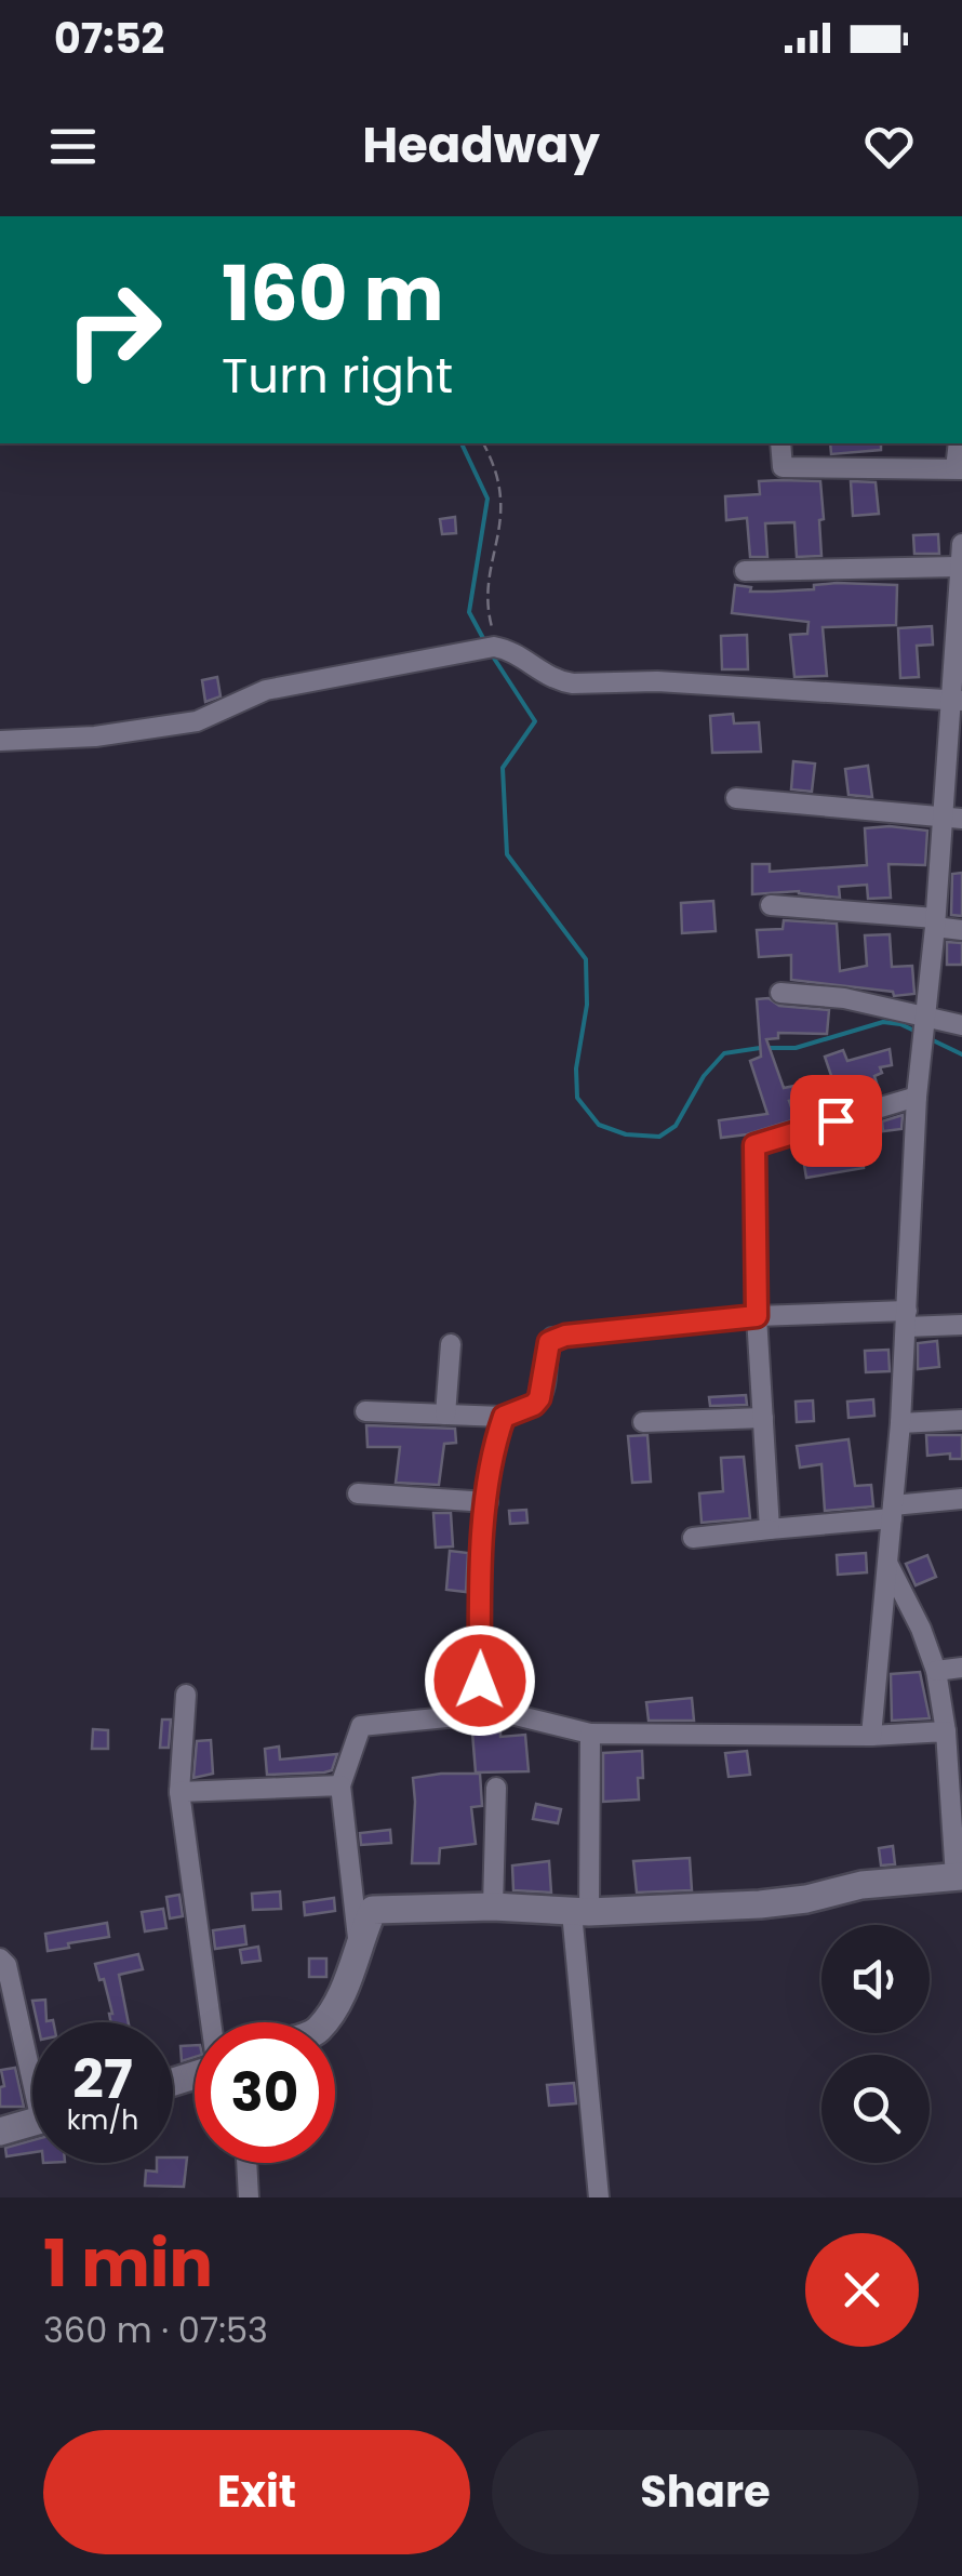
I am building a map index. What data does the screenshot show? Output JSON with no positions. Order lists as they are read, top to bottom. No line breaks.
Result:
{"page":{"status":"07:52","header":"Headway","turn":["160 m","Turn right"],"speed":"27 km/h","limit":"30","heading":["1 min","360 m · 07:53"],"buttons":["Exit","Share"]}}
